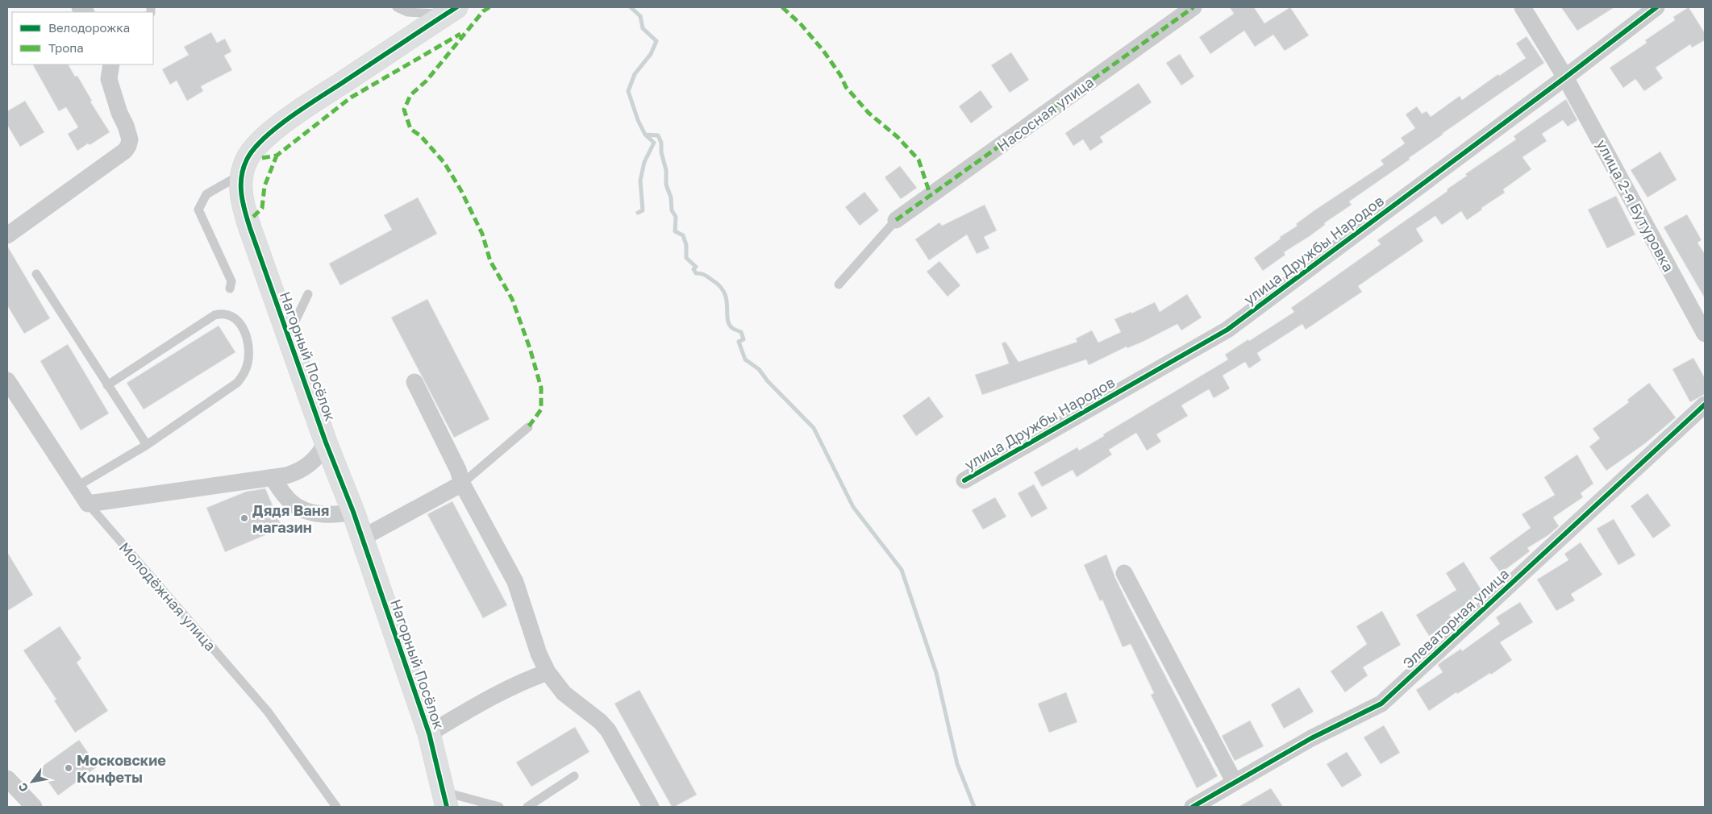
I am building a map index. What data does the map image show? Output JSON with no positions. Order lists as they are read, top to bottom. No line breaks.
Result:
{"streets":{"street":["Насосная улица","улица 2-я Бутуровка","улица Дружбы Народов","Нагорный Посёлок","Молодёжная улица","Элеваторная улица"]},"crossings":[["улица 2-я Бутуровка","улица Дружбы Народов"]],"places":["Дядя Ваня магазин","Московские Конфеты"],"legend":["Велодорожка","Тропа"],"north":"bottom left"}
